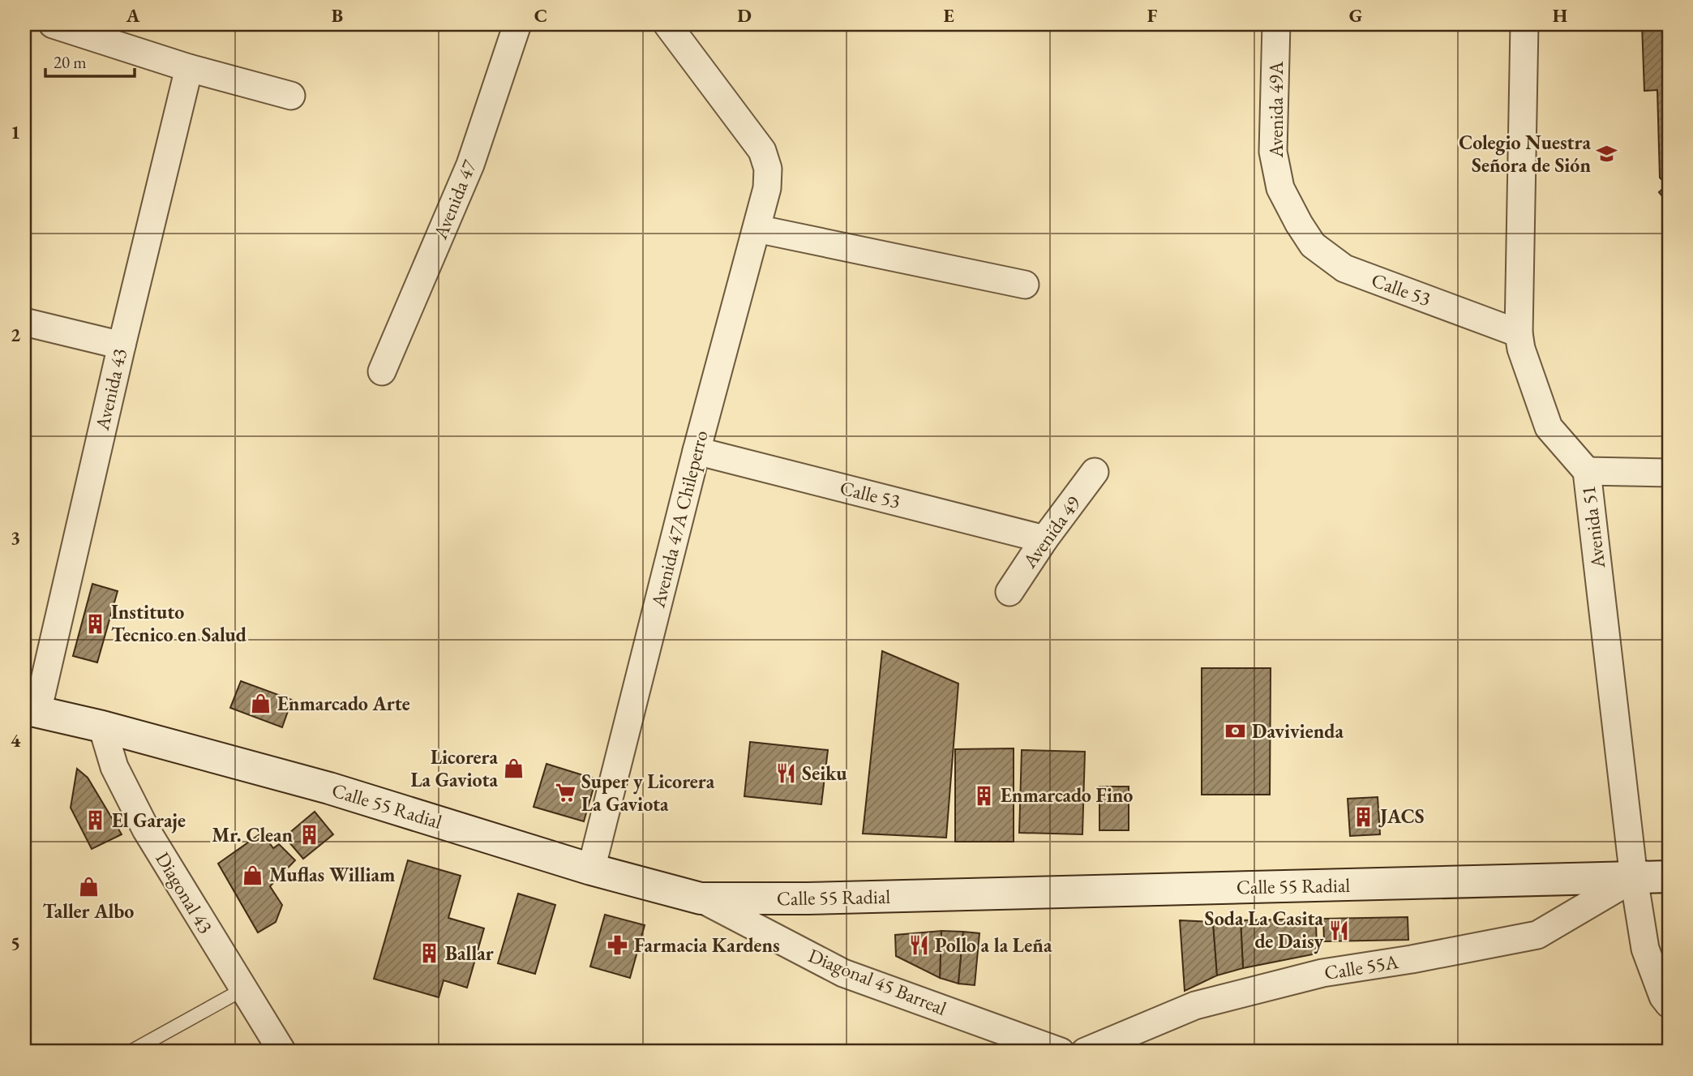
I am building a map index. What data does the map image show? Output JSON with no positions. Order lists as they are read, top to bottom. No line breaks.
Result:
{"streets":{"main road":["Calle 55 Radial"],"street":["Avenida 49A","Avenida 47","Calle 53","Avenida 43","Avenida 47A Chileperro","Avenida 51","Avenida 49","Diagonal 43","Calle 55A","Diagonal 45 Barreal"]},"crossings":[["Avenida 49A","Calle 53"],["Calle 53","Avenida 47A Chileperro"],["Calle 53","Avenida 51"],["Calle 53","Avenida 49"],["Avenida 43","Calle 55 Radial"],["Avenida 47A Chileperro","Calle 55 Radial"],["Avenida 51","Calle 55 Radial"],["Avenida 51","Calle 55A"],["Calle 55 Radial","Diagonal 43"],["Calle 55 Radial","Calle 55A"],["Calle 55 Radial","Diagonal 45 Barreal"]],"places":{"school or university":["Colegio Nuestra Señora de Sión"],"building":["Instituto Tecnico en Salud","Enmarcado Fino","JACS","El Garaje","Mr. Clean","Ballar"],"shop":["Enmarcado Arte","Licorera La Gaviota","Muflas William","Taller Albo"],"bank":["Davivienda"],"restaurant":["Seiku","Soda La Casita de Daisy","Pollo a la Leña"],"supermarket":["Super y Licorera La Gaviota"],"pharmacy":["Farmacia Kardens"]},"scale_bar":"20 m","grid":{"columns":["A","B","C","D","E","F","G","H"],"rows":["1","2","3","4","5"]}}
